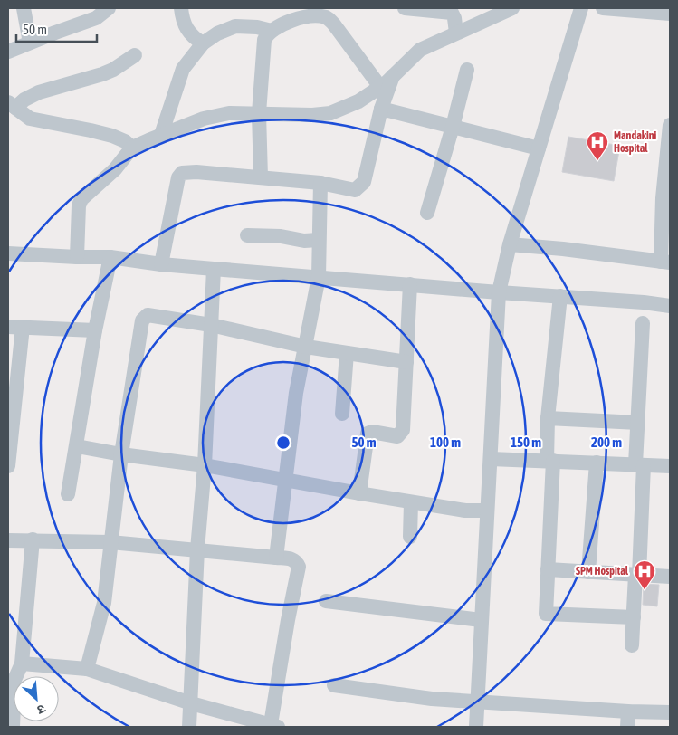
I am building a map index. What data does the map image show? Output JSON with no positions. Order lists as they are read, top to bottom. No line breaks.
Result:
{"places":{"hospital":["Mandakini Hospital","SPM Hospital"]},"scale_bar":"50 m","north":"bottom right","rings":["50 m","100 m","150 m","200 m"]}
